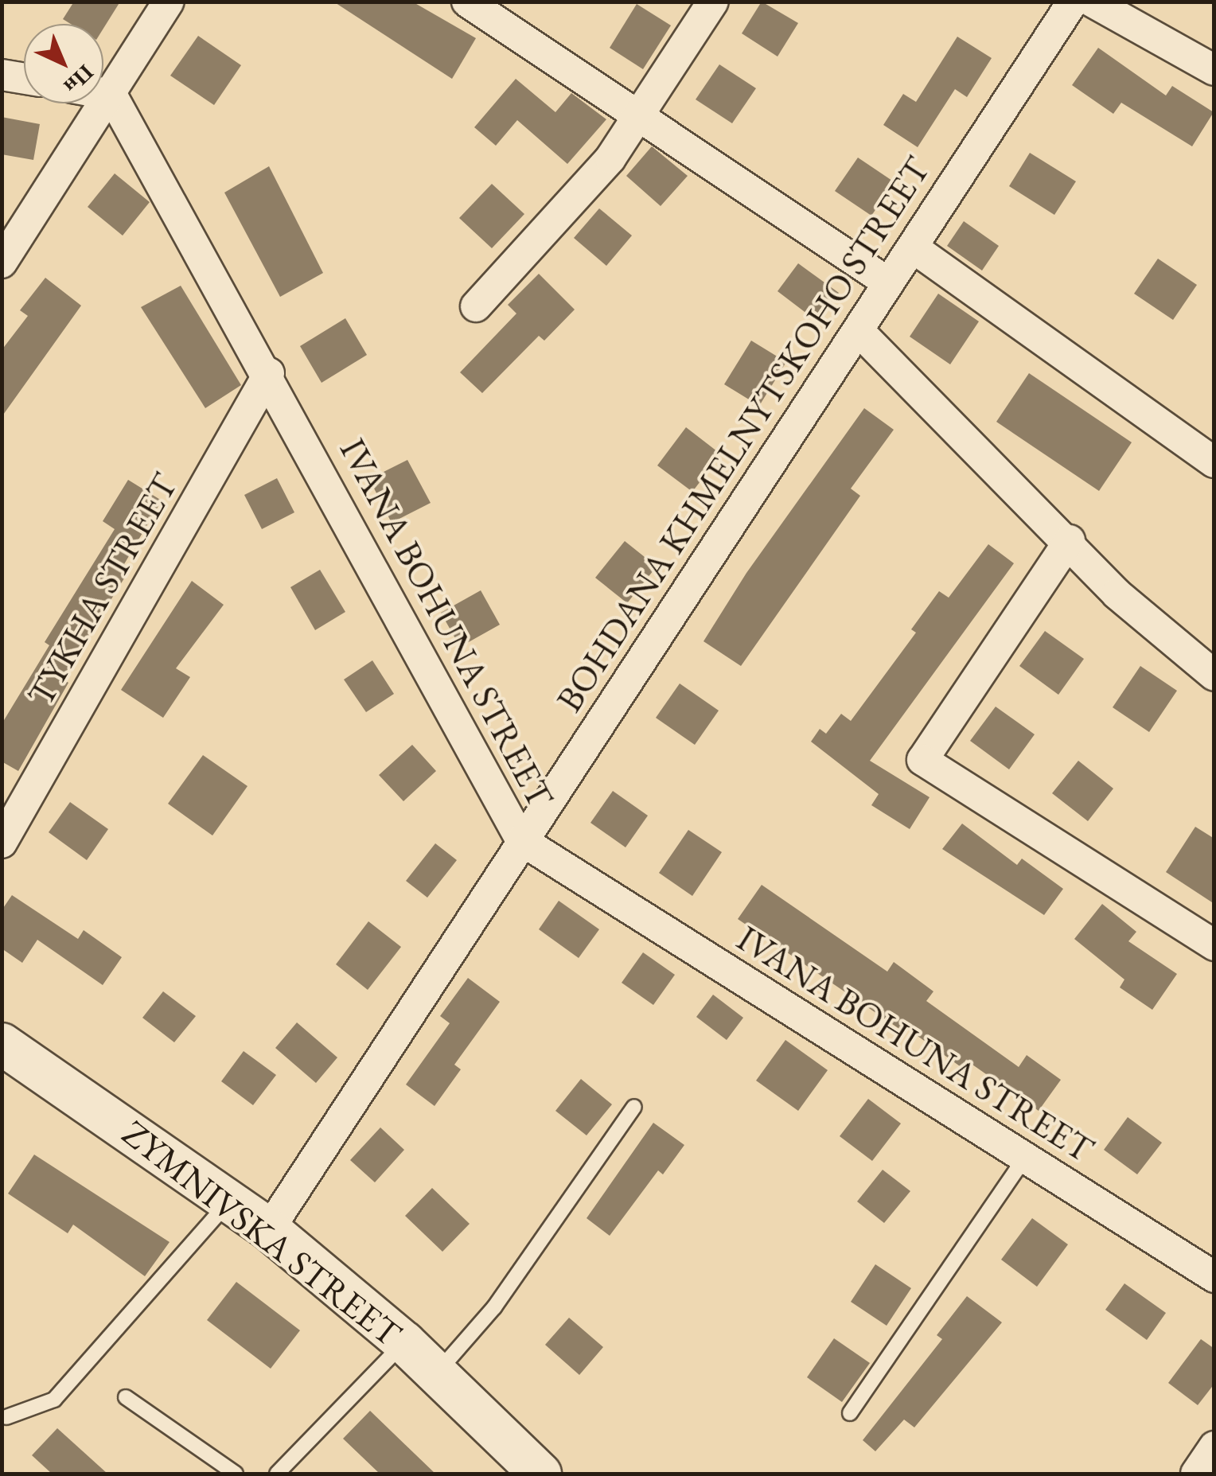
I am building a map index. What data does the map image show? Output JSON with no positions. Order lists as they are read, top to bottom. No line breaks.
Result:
{"streets":{"main road":["ZYMNIVSKA STREET"],"street":["BOHDANA KHMELNYTSKOHO STREET","TYKHA STREET","IVANA BOHUNA STREET"]},"crossings":[["BOHDANA KHMELNYTSKOHO STREET","IVANA BOHUNA STREET"],["BOHDANA KHMELNYTSKOHO STREET","ZYMNIVSKA STREET"],["TYKHA STREET","IVANA BOHUNA STREET"]],"north":"bottom right"}
